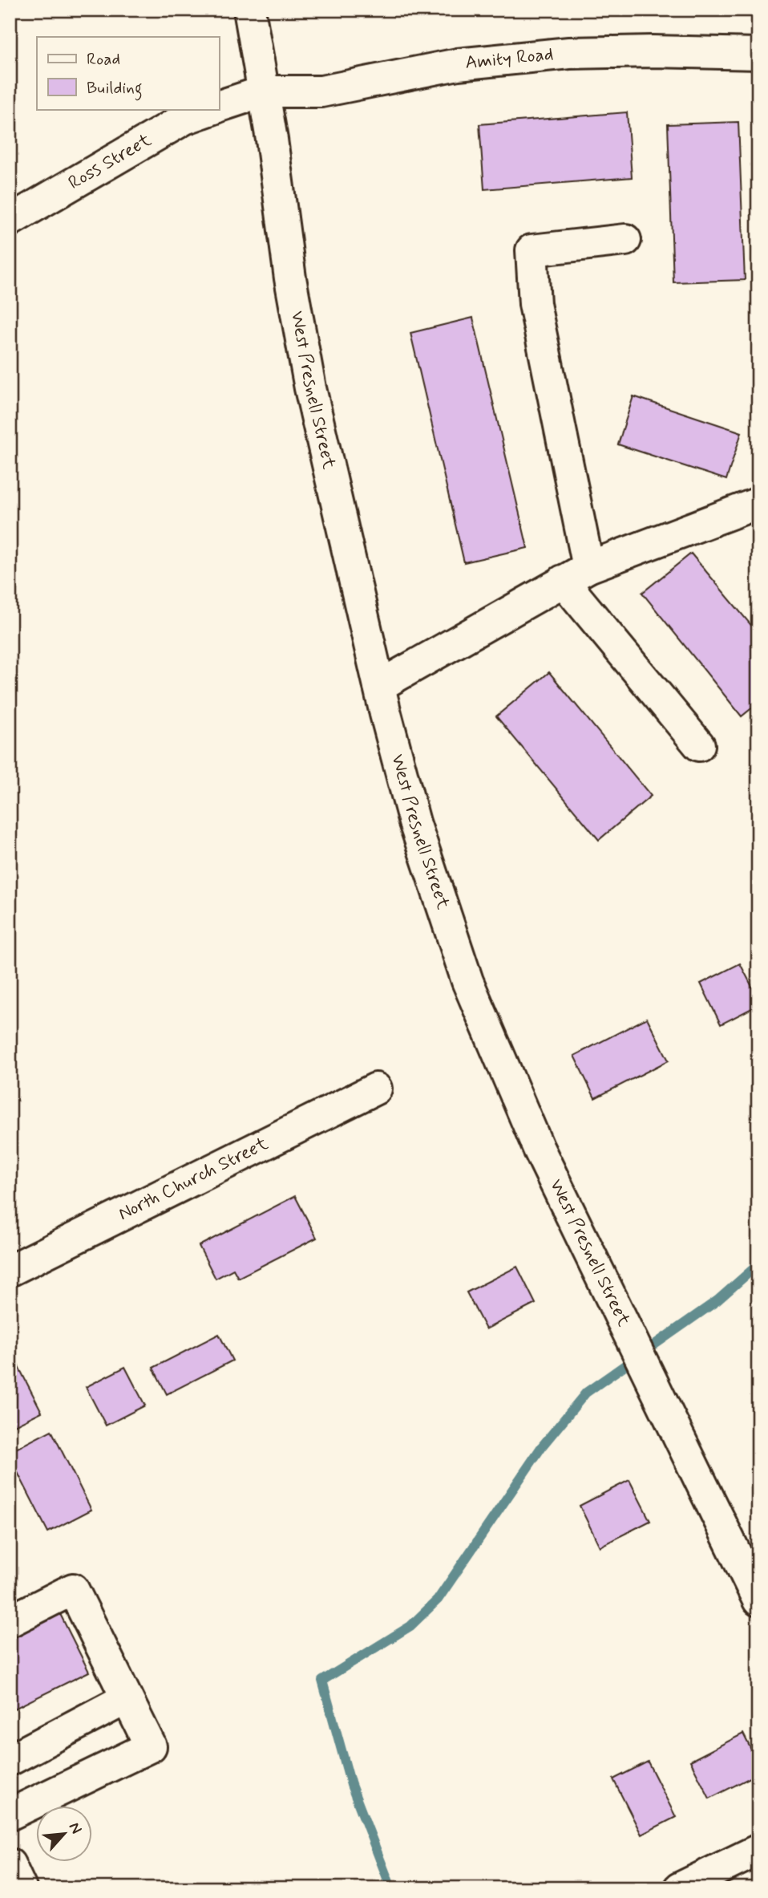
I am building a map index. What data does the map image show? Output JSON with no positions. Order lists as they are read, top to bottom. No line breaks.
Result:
{"streets":{"main road":["Amity Road","Ross Street","West Presnell Street","North Church Street"]},"crossings":[["Amity Road","Ross Street"],["Amity Road","West Presnell Street"],["Ross Street","West Presnell Street"]],"legend":["Road","Building"],"north":"top right"}
